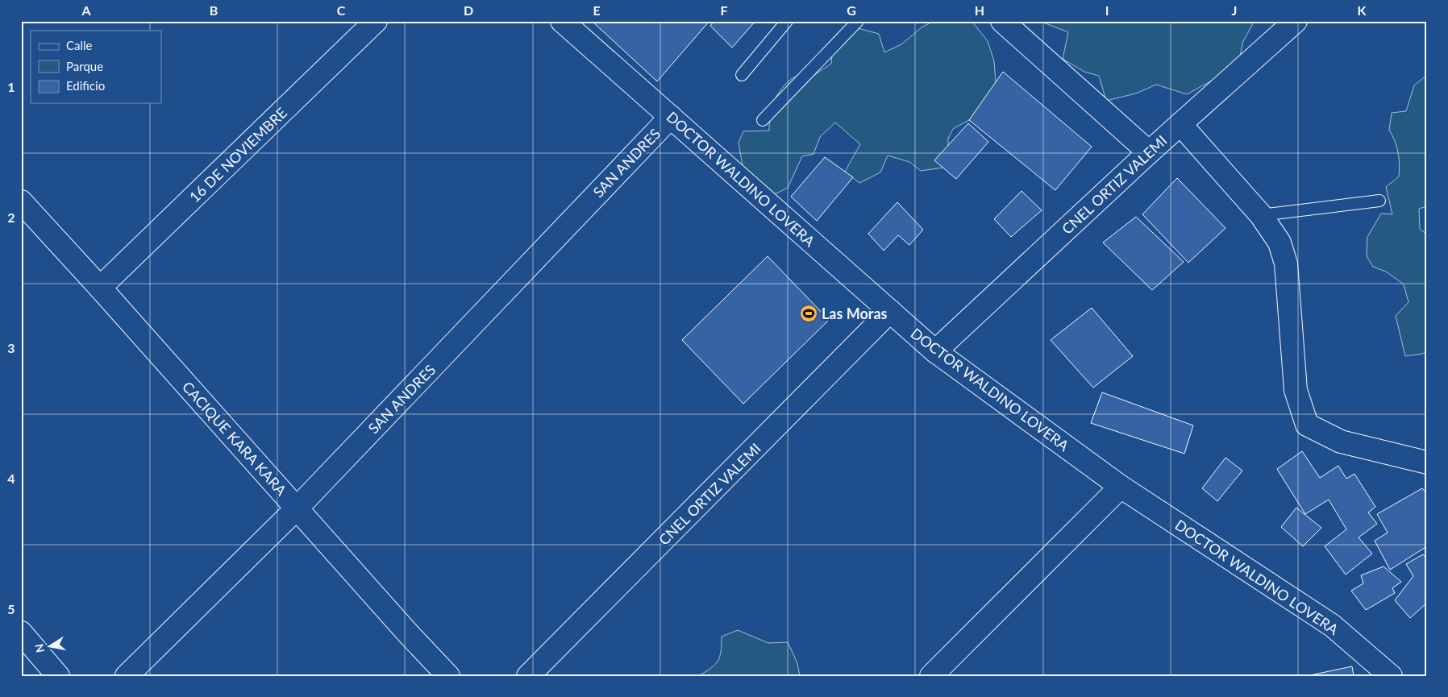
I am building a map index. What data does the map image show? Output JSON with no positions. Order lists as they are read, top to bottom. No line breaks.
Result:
{"streets":{"street":["16 DE NOVIEMBRE","SAN ANDRES","DOCTOR WALDINO LOVERA","CNEL ORTIZ VALEMI","CACIQUE KARA KARA"]},"crossings":[["16 DE NOVIEMBRE","CACIQUE KARA KARA"],["SAN ANDRES","DOCTOR WALDINO LOVERA"],["SAN ANDRES","CACIQUE KARA KARA"],["DOCTOR WALDINO LOVERA","CNEL ORTIZ VALEMI"]],"places":{"sports":["Las Moras"]},"legend":["Calle","Parque","Edificio"],"north":"left","grid":{"columns":["A","B","C","D","E","F","G","H","I","J","K"],"rows":["1","2","3","4","5"]}}
